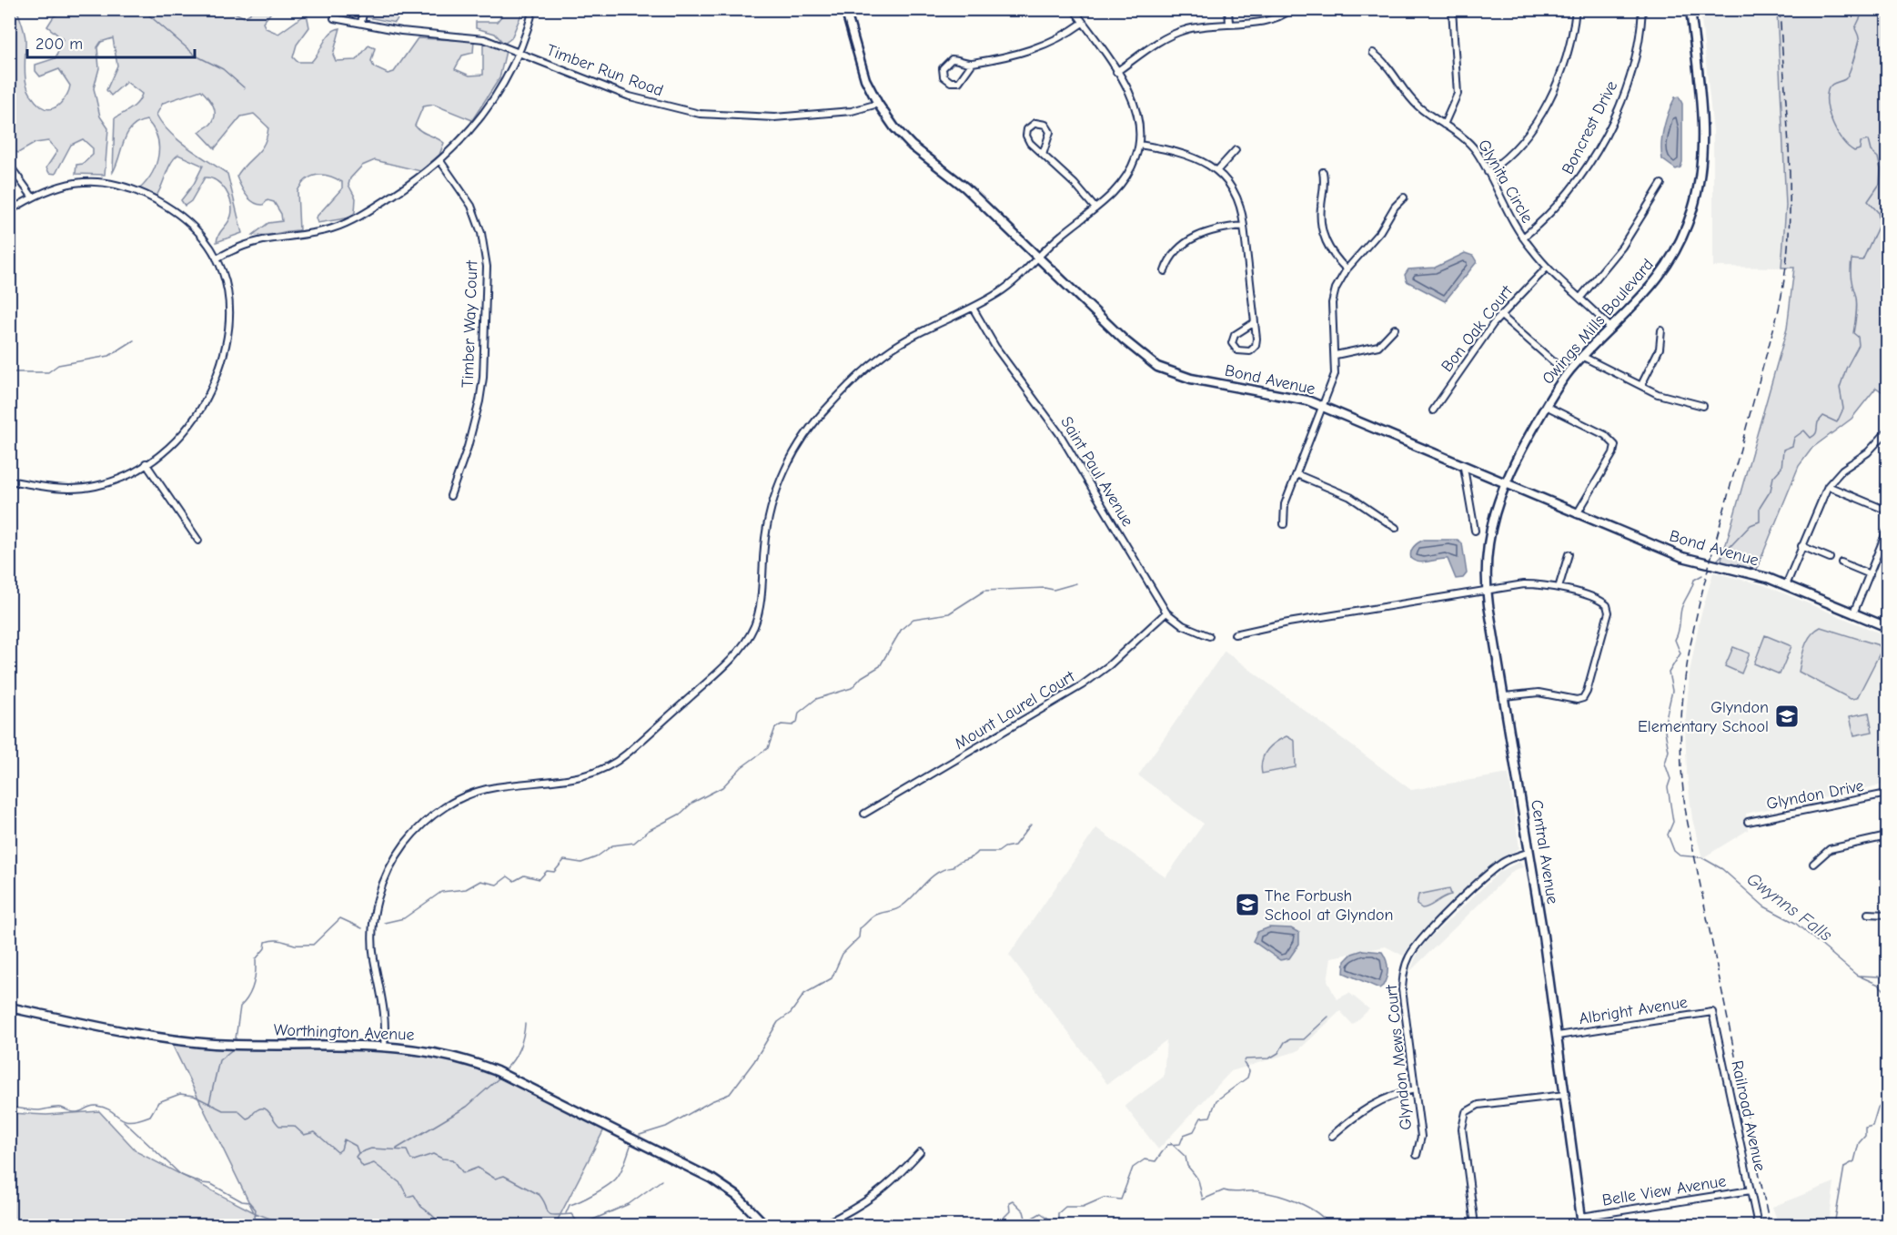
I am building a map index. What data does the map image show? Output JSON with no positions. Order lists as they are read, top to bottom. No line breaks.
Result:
{"streets":{"main road":["Owings Mills Boulevard","Bond Avenue","Central Avenue","Worthington Avenue"],"street":["Timber Run Road","Boncrest Drive","Glynita Circle","Timber Way Court","Bon Oak Court","Saint Paul Avenue","Mount Laurel Court","Glyndon Drive","Albright Avenue","Glyndon Mews Court","Railroad Avenue","Belle View Avenue"]},"crossings":[["Timber Run Road","Bond Avenue"],["Boncrest Drive","Glynita Circle"],["Glynita Circle","Owings Mills Boulevard"],["Glynita Circle","Bon Oak Court"],["Owings Mills Boulevard","Bond Avenue"],["Owings Mills Boulevard","Central Avenue"],["Bond Avenue","Central Avenue"],["Saint Paul Avenue","Mount Laurel Court"],["Central Avenue","Albright Avenue"],["Central Avenue","Glyndon Mews Court"],["Central Avenue","Belle View Avenue"],["Albright Avenue","Railroad Avenue"],["Railroad Avenue","Belle View Avenue"]],"water":["Gwynns Falls"],"places":{"school or university":["Glyndon Elementary School","The Forbush School at Glyndon"]},"scale_bar":"200 m"}
